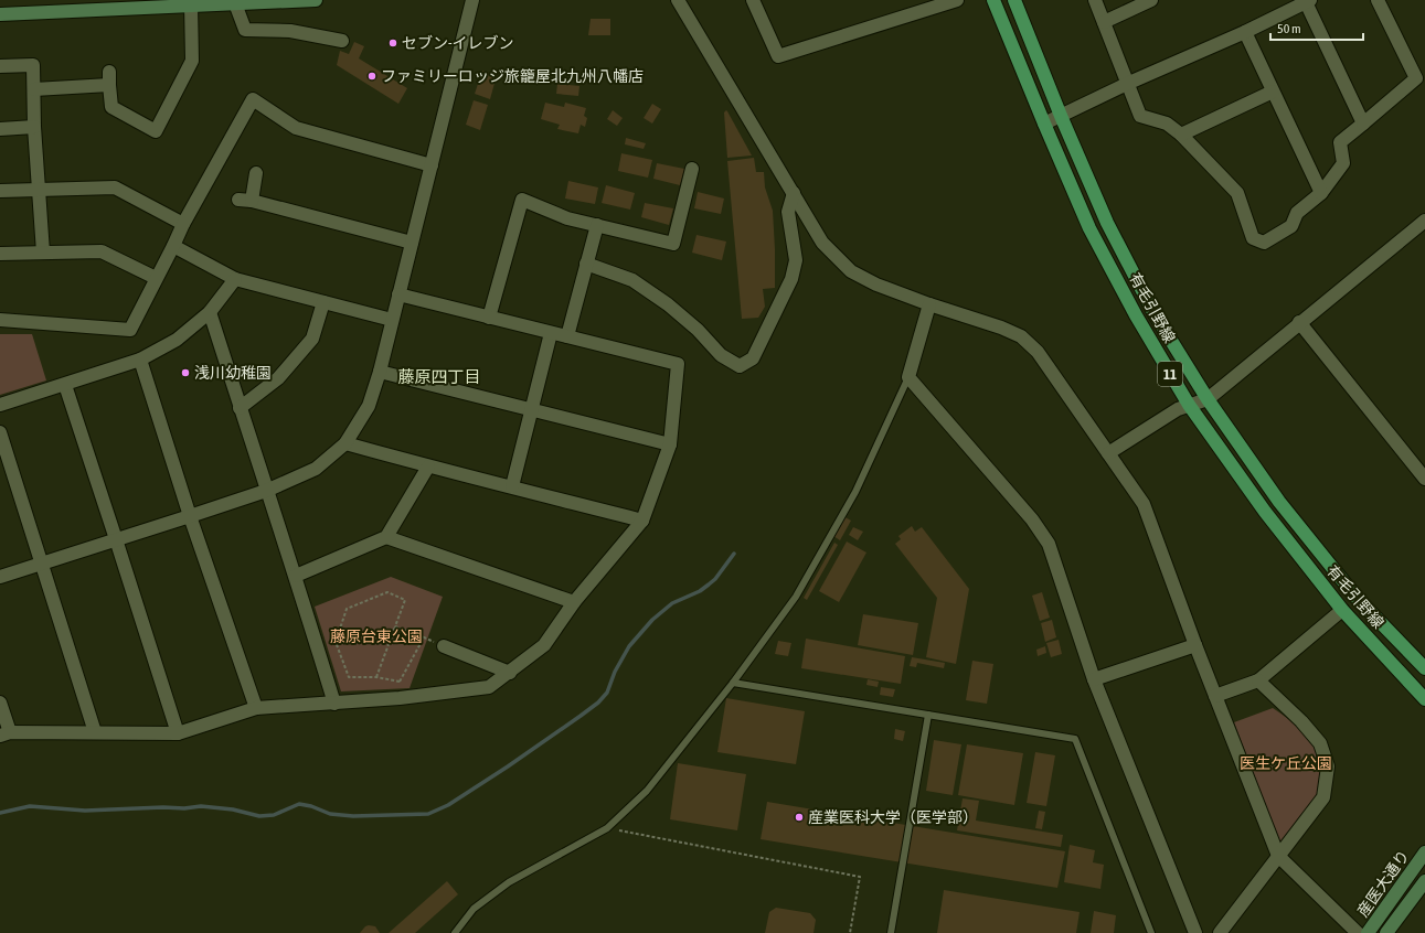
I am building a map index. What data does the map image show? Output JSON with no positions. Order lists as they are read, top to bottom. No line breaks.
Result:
{"streets":{"main road":["有毛引野線","11"],"street":["産医大通り"]},"districts":["藤原四丁目"],"parks":["藤原台東公園","医生ケ丘公園"],"places":["セブン-イレブン","ファミリーロッジ旅籠屋北九州八幡店","浅川幼稚園","産業医科大学（医学部）"],"scale_bar":"50 m"}
